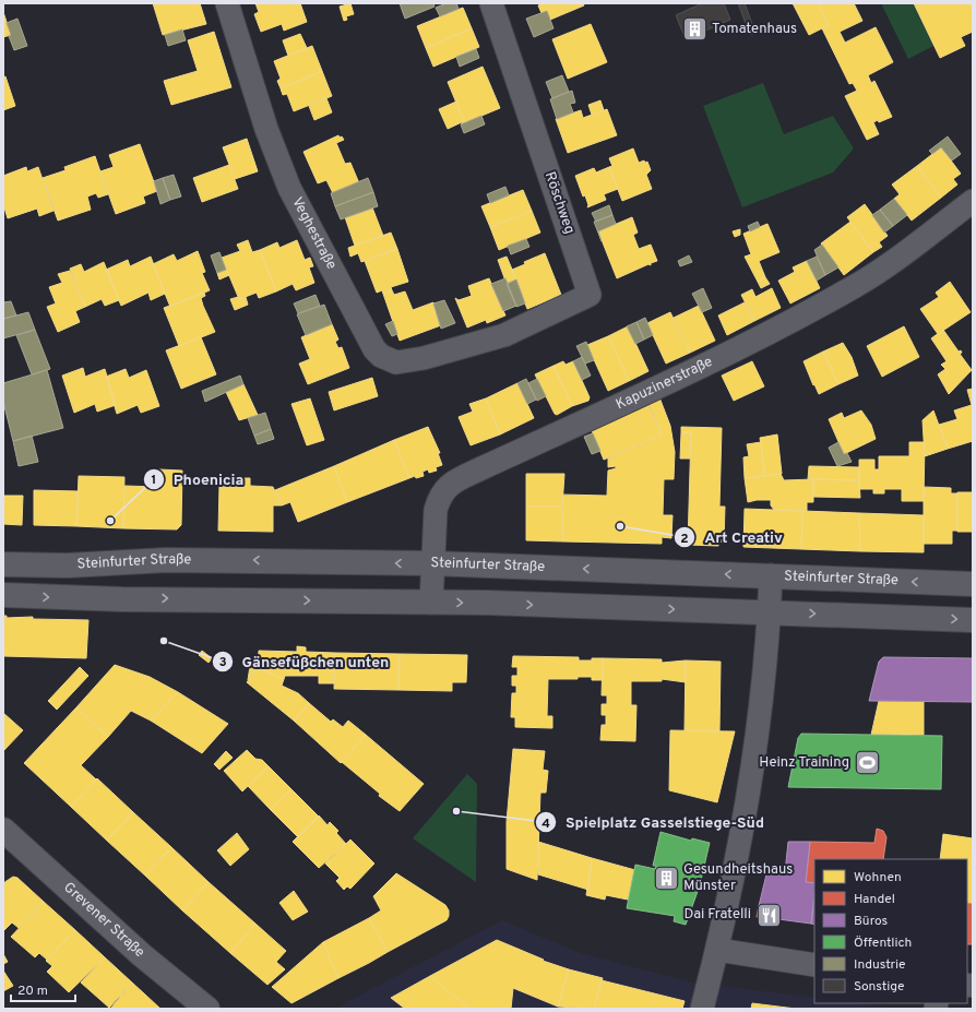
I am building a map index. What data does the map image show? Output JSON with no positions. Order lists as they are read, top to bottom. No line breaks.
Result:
{"streets":{"main road":["Steinfurter Straße","Grevener Straße"],"street":["Röschweg","Veghestraße","Kapuzinerstraße"]},"crossings":[["Röschweg","Veghestraße"],["Kapuzinerstraße","Steinfurter Straße"]],"places":{"building":["Tomatenhaus","Gesundheitshaus Münster"],"other":["Phoenicia","Art Creativ","Gänsefüßchen unten","Spielplatz Gasselstiege-Süd"],"sports":["Heinz Training"],"restaurant":["Dai Fratelli"]},"legend":["Wohnen","Handel","Büros","Öffentlich","Industrie","Sonstige"],"scale_bar":"20 m"}
